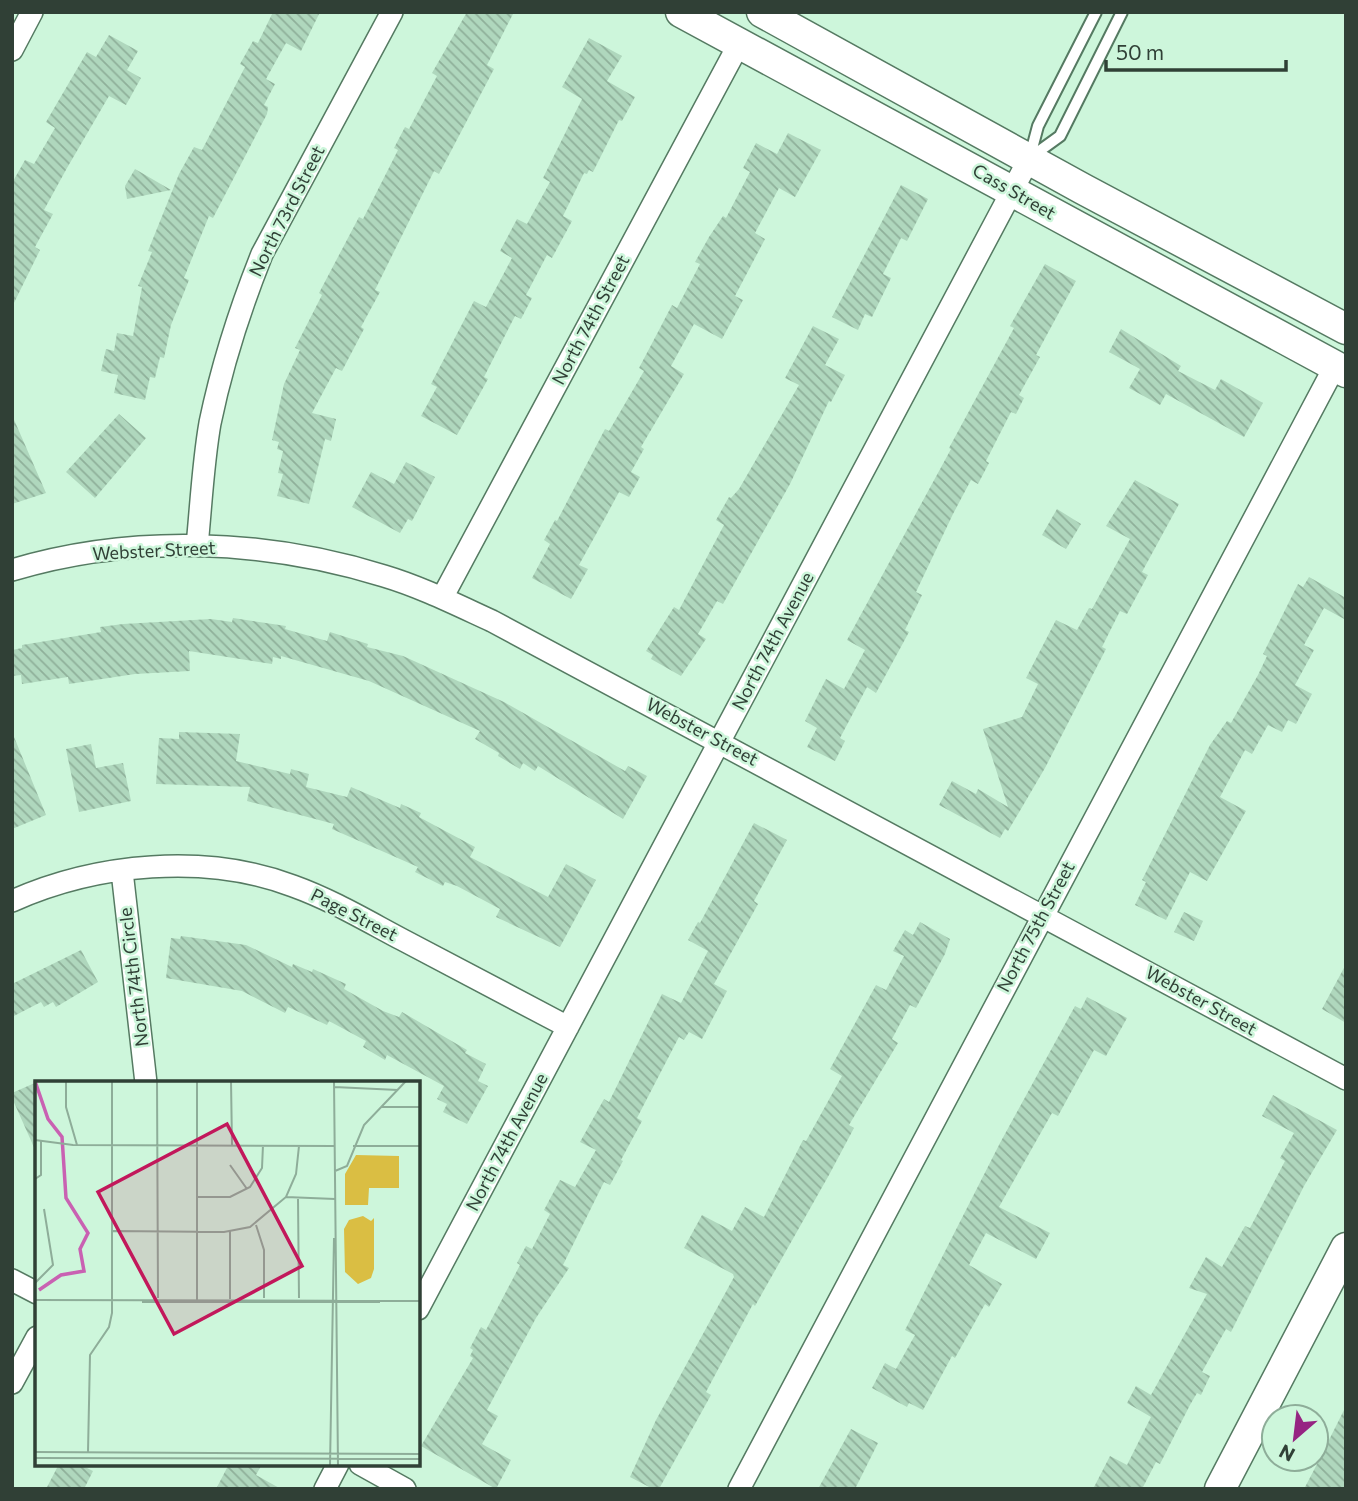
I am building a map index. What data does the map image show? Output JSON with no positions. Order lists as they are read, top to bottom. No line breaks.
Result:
{"streets":{"main road":["Cass Street"],"street":["North 73rd Street","North 74th Street","Webster Street","North 74th Avenue","Page Street","North 75th Street","North 74th Circle"]},"crossings":[["Cass Street","North 74th Street"],["Cass Street","North 74th Avenue"],["Cass Street","North 75th Street"],["North 73rd Street","Webster Street"],["North 74th Street","Webster Street"],["Webster Street","North 74th Avenue"],["Webster Street","North 75th Street"],["North 74th Avenue","Page Street"],["Page Street","North 74th Circle"]],"scale_bar":"50 m","north":"bottom left"}
